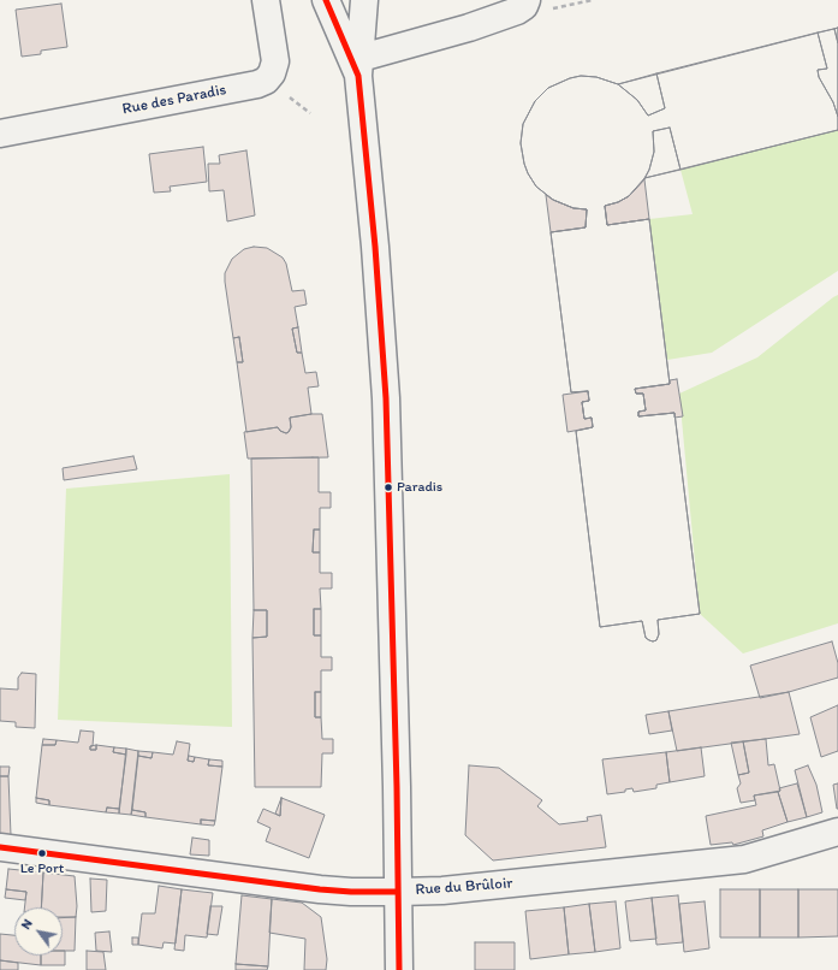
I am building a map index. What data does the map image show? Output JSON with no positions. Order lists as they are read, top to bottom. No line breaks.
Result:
{"streets":{"street":["Rue des Paradis","Rue du Brûloir"]},"places":["Paradis","Le Port"],"north":"top left"}
